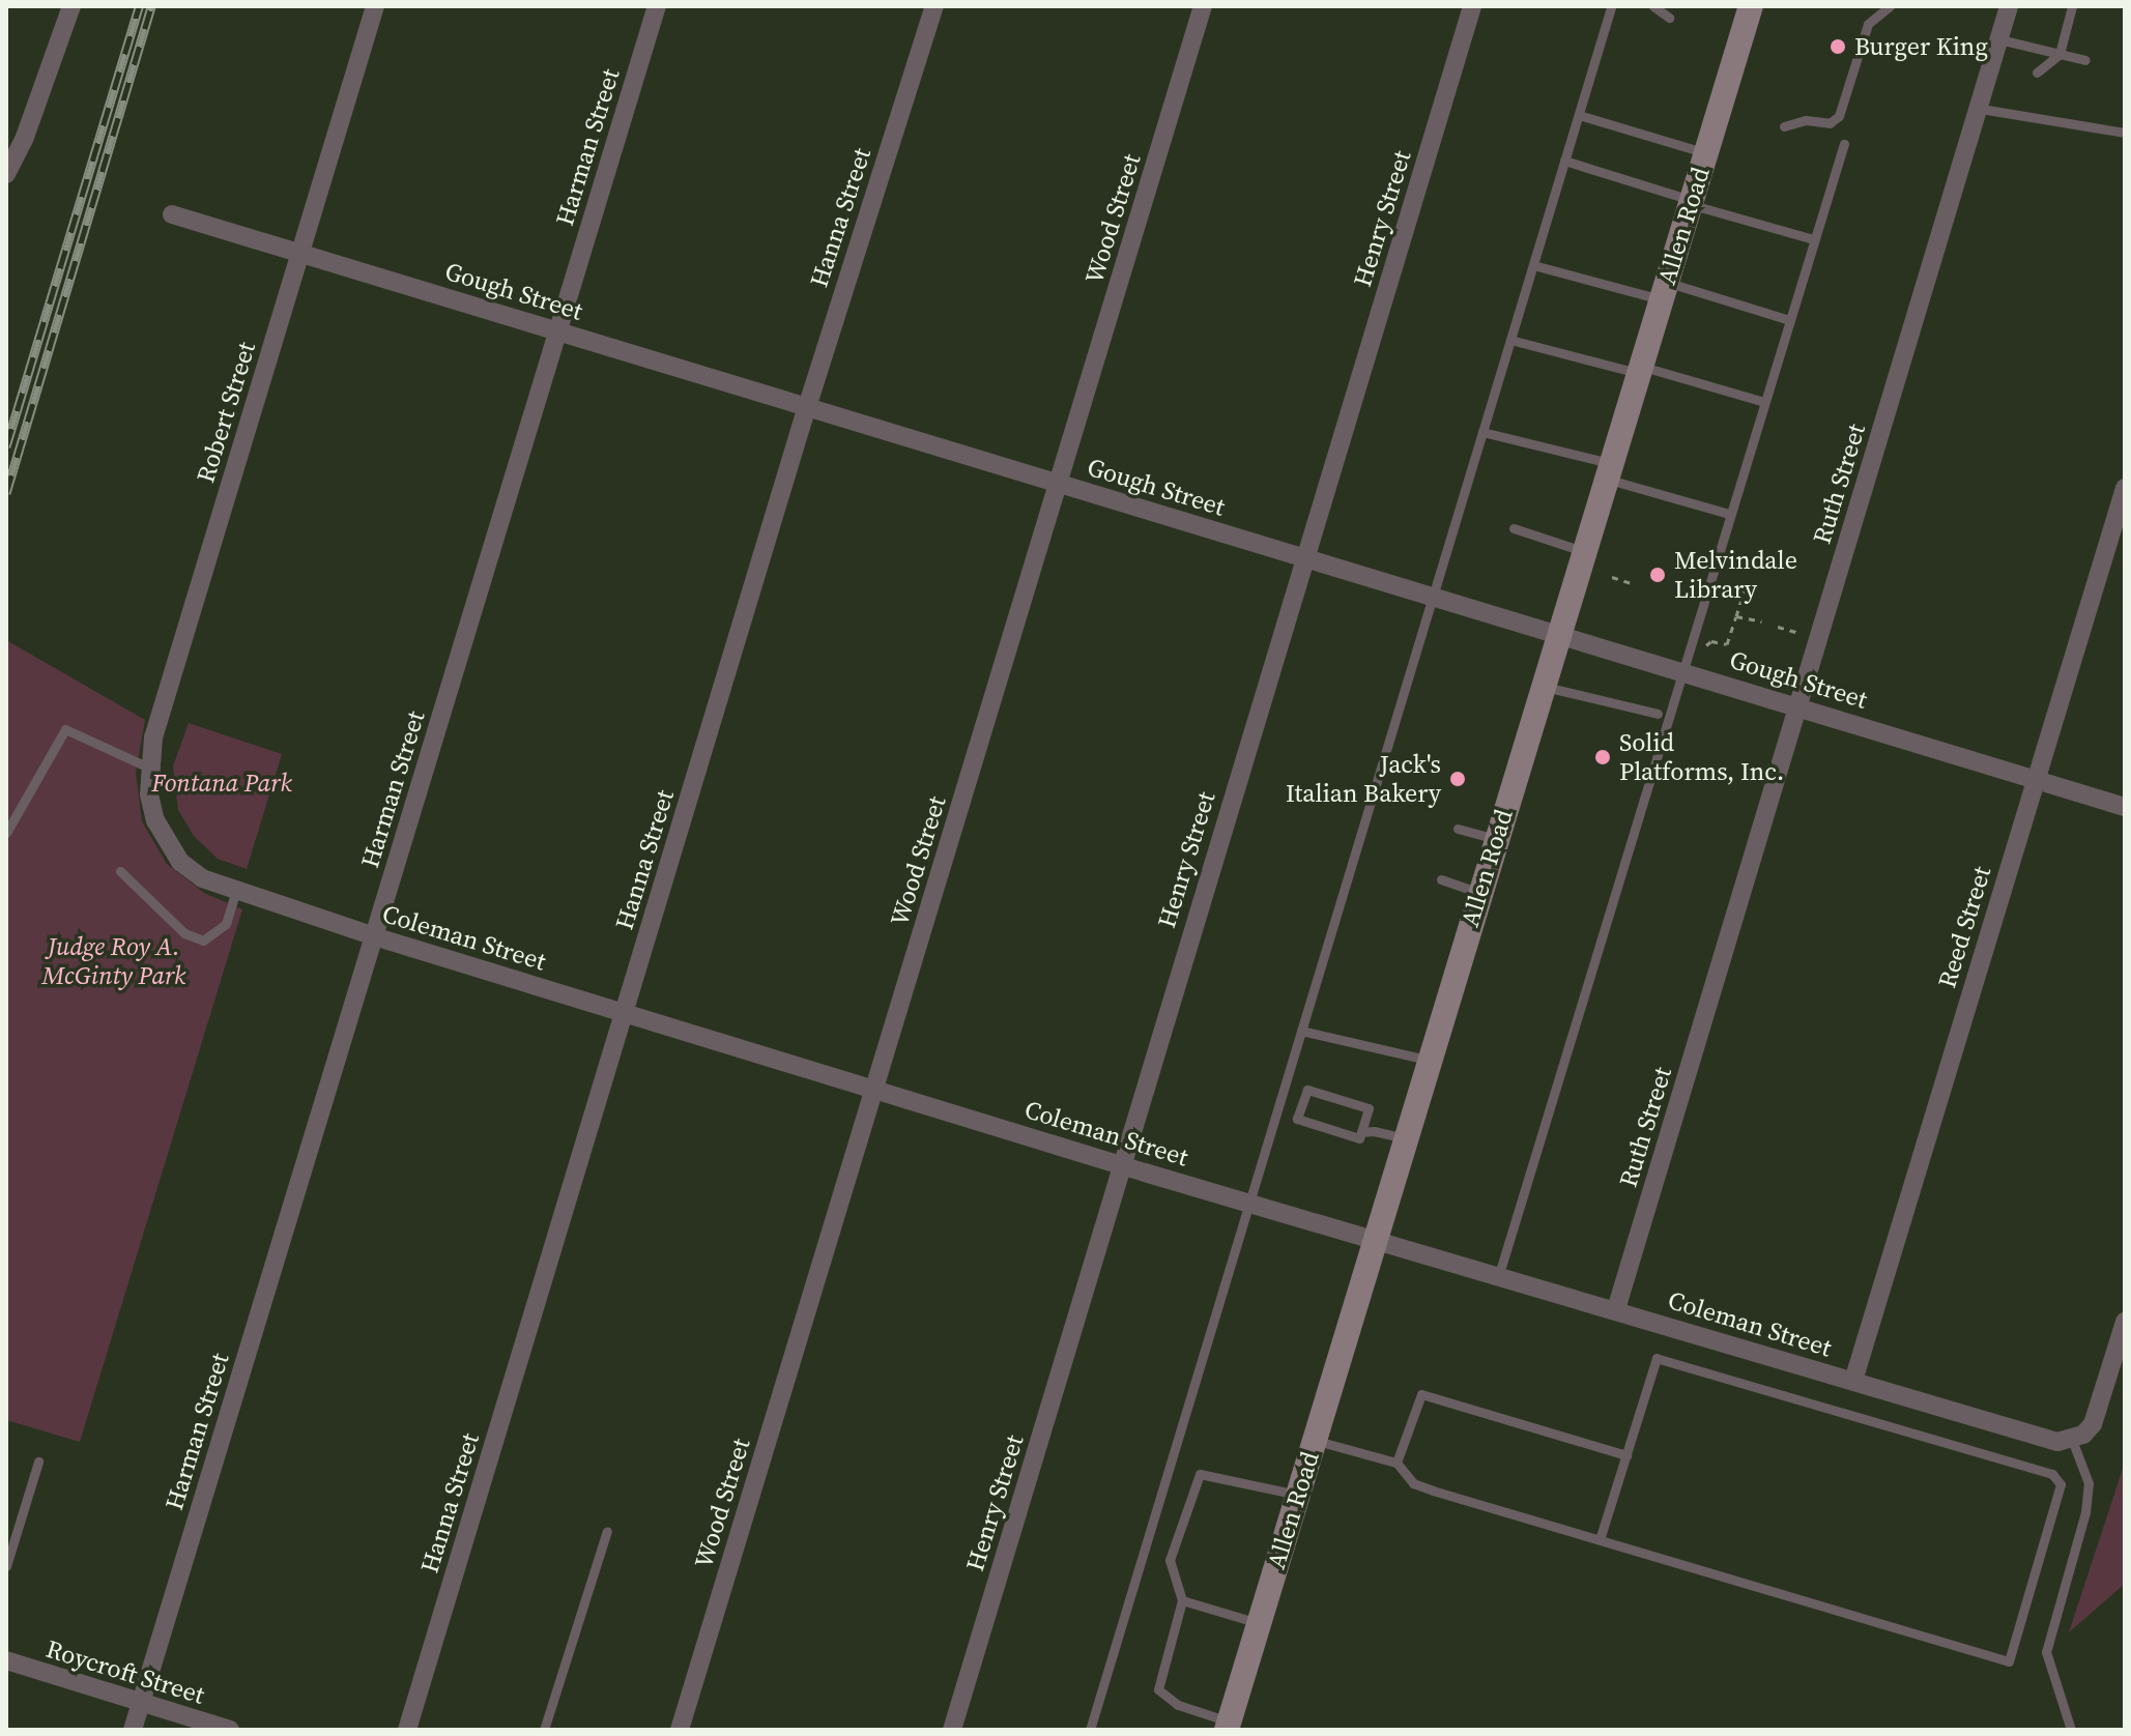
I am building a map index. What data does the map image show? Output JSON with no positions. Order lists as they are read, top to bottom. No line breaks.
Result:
{"streets":{"main road":["Allen Road"],"street":["Harman Street","Hanna Street","Wood Street","Henry Street","Gough Street","Robert Street","Ruth Street","Reed Street","Coleman Street","Roycroft Street"]},"crossings":[["Harman Street","Gough Street"],["Harman Street","Coleman Street"],["Harman Street","Roycroft Street"],["Hanna Street","Gough Street"],["Hanna Street","Coleman Street"],["Wood Street","Gough Street"],["Wood Street","Coleman Street"],["Henry Street","Gough Street"],["Henry Street","Coleman Street"],["Allen Road","Gough Street"],["Allen Road","Coleman Street"],["Gough Street","Robert Street"],["Gough Street","Ruth Street"],["Gough Street","Reed Street"],["Robert Street","Coleman Street"],["Ruth Street","Coleman Street"],["Reed Street","Coleman Street"]],"parks":["Fontana Park","Judge Roy A. McGinty Park"],"places":["Burger King","Melvindale Library","Solid Platforms, Inc.","Jack's Italian Bakery"]}
